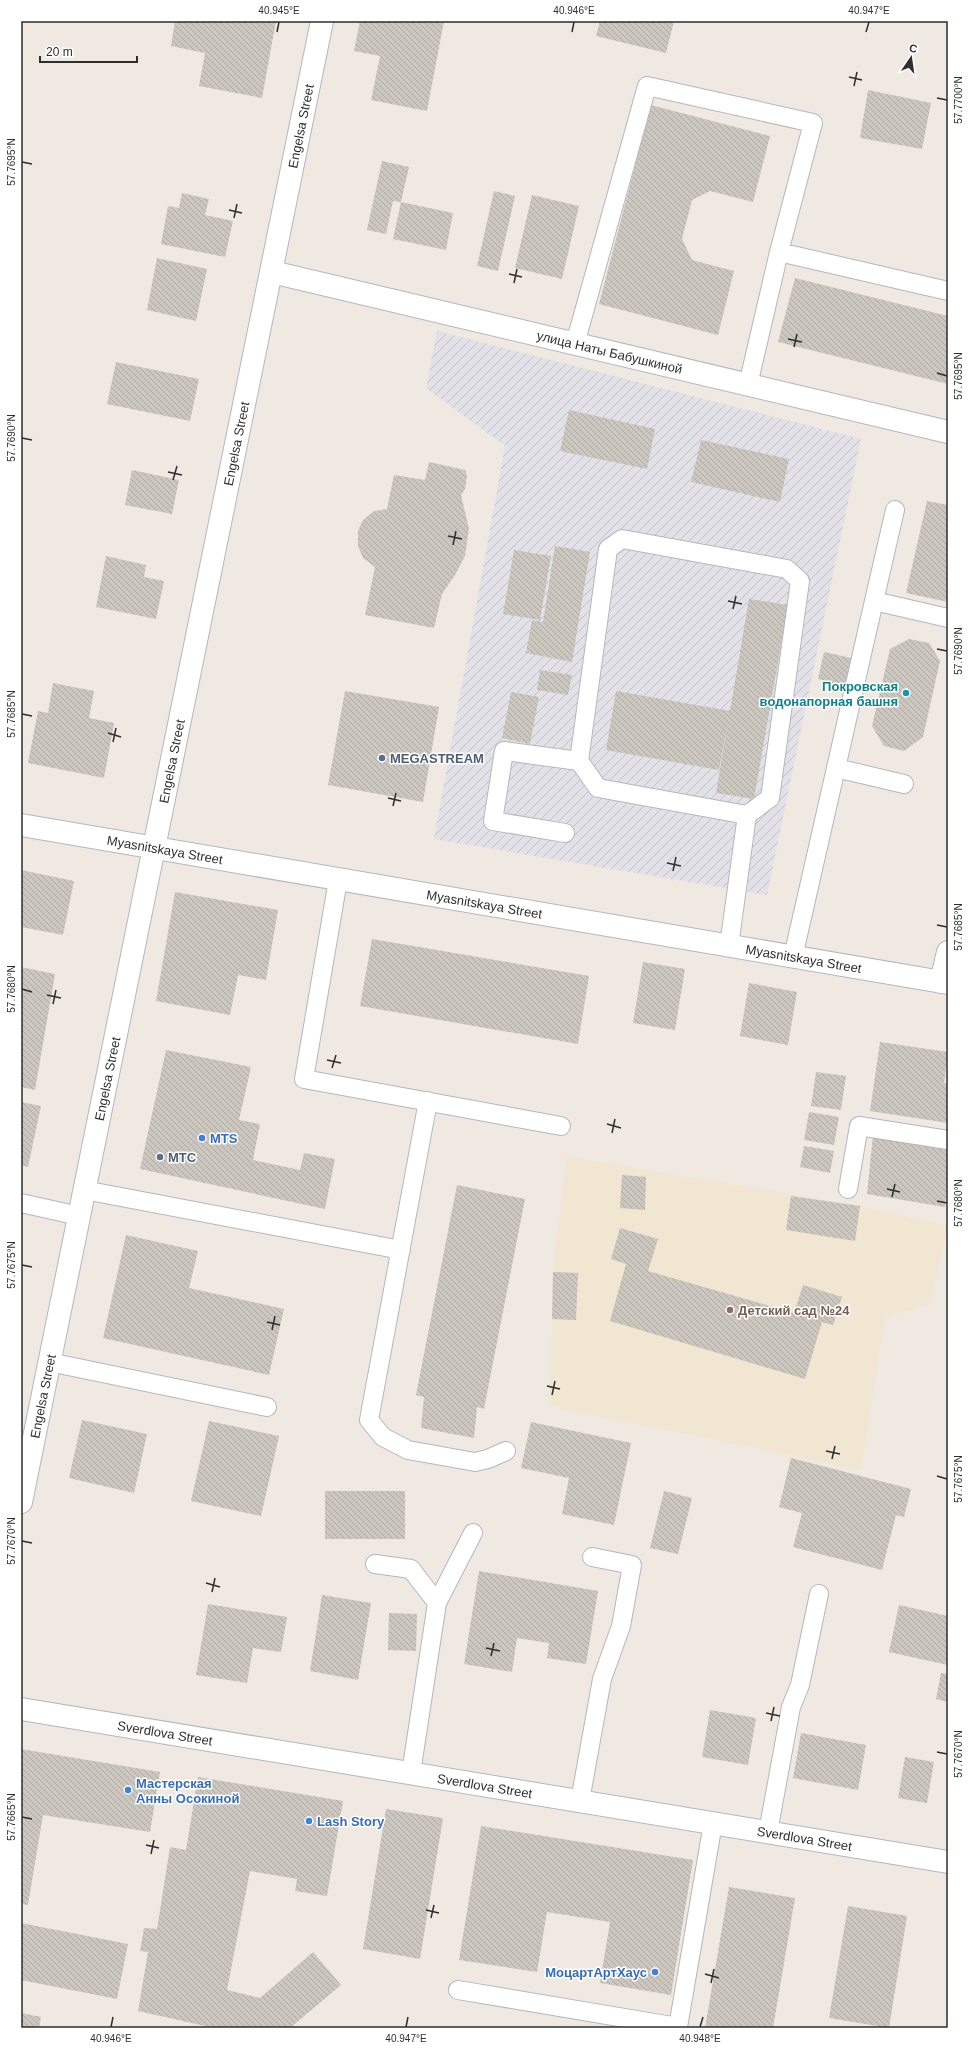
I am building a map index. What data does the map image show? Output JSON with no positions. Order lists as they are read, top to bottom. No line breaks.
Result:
{"streets":{"street":["Engelsa Street","улица Наты Бабушкиной","Myasnitskaya Street","Sverdlova Street"]},"crossings":[["Engelsa Street","улица Наты Бабушкиной"],["Engelsa Street","Myasnitskaya Street"]],"places":["Покровская водонапорная башня","MEGASTREAM","MTS","МТС","Детский сад №24","Мастерская Анны Осокиной","Lash Story","МоцартАртХаус"],"scale_bar":"20 m","north":"top","coordinates":["40.945°E","40.946°E","40.947°E","57.7700°N","57.7695°N","57.7690°N","57.7685°N","57.7680°N","57.7675°N","57.7670°N","57.7665°N","40.948°E"]}
